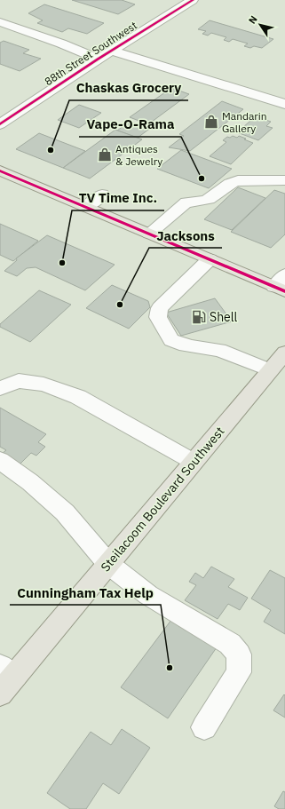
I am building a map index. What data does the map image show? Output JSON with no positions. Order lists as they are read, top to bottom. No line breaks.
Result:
{"streets":{"main road":["Steilacoom Boulevard Southwest"],"street":["88th Street Southwest"]},"places":{"shop":["Mandarin Gallery","Antiques & Jewelry"],"other":["Chaskas Grocery","Vape-O-Rama","TV Time Inc.","Jacksons","Cunningham Tax Help"],"fuel station":["Shell"]},"north":"top left"}
